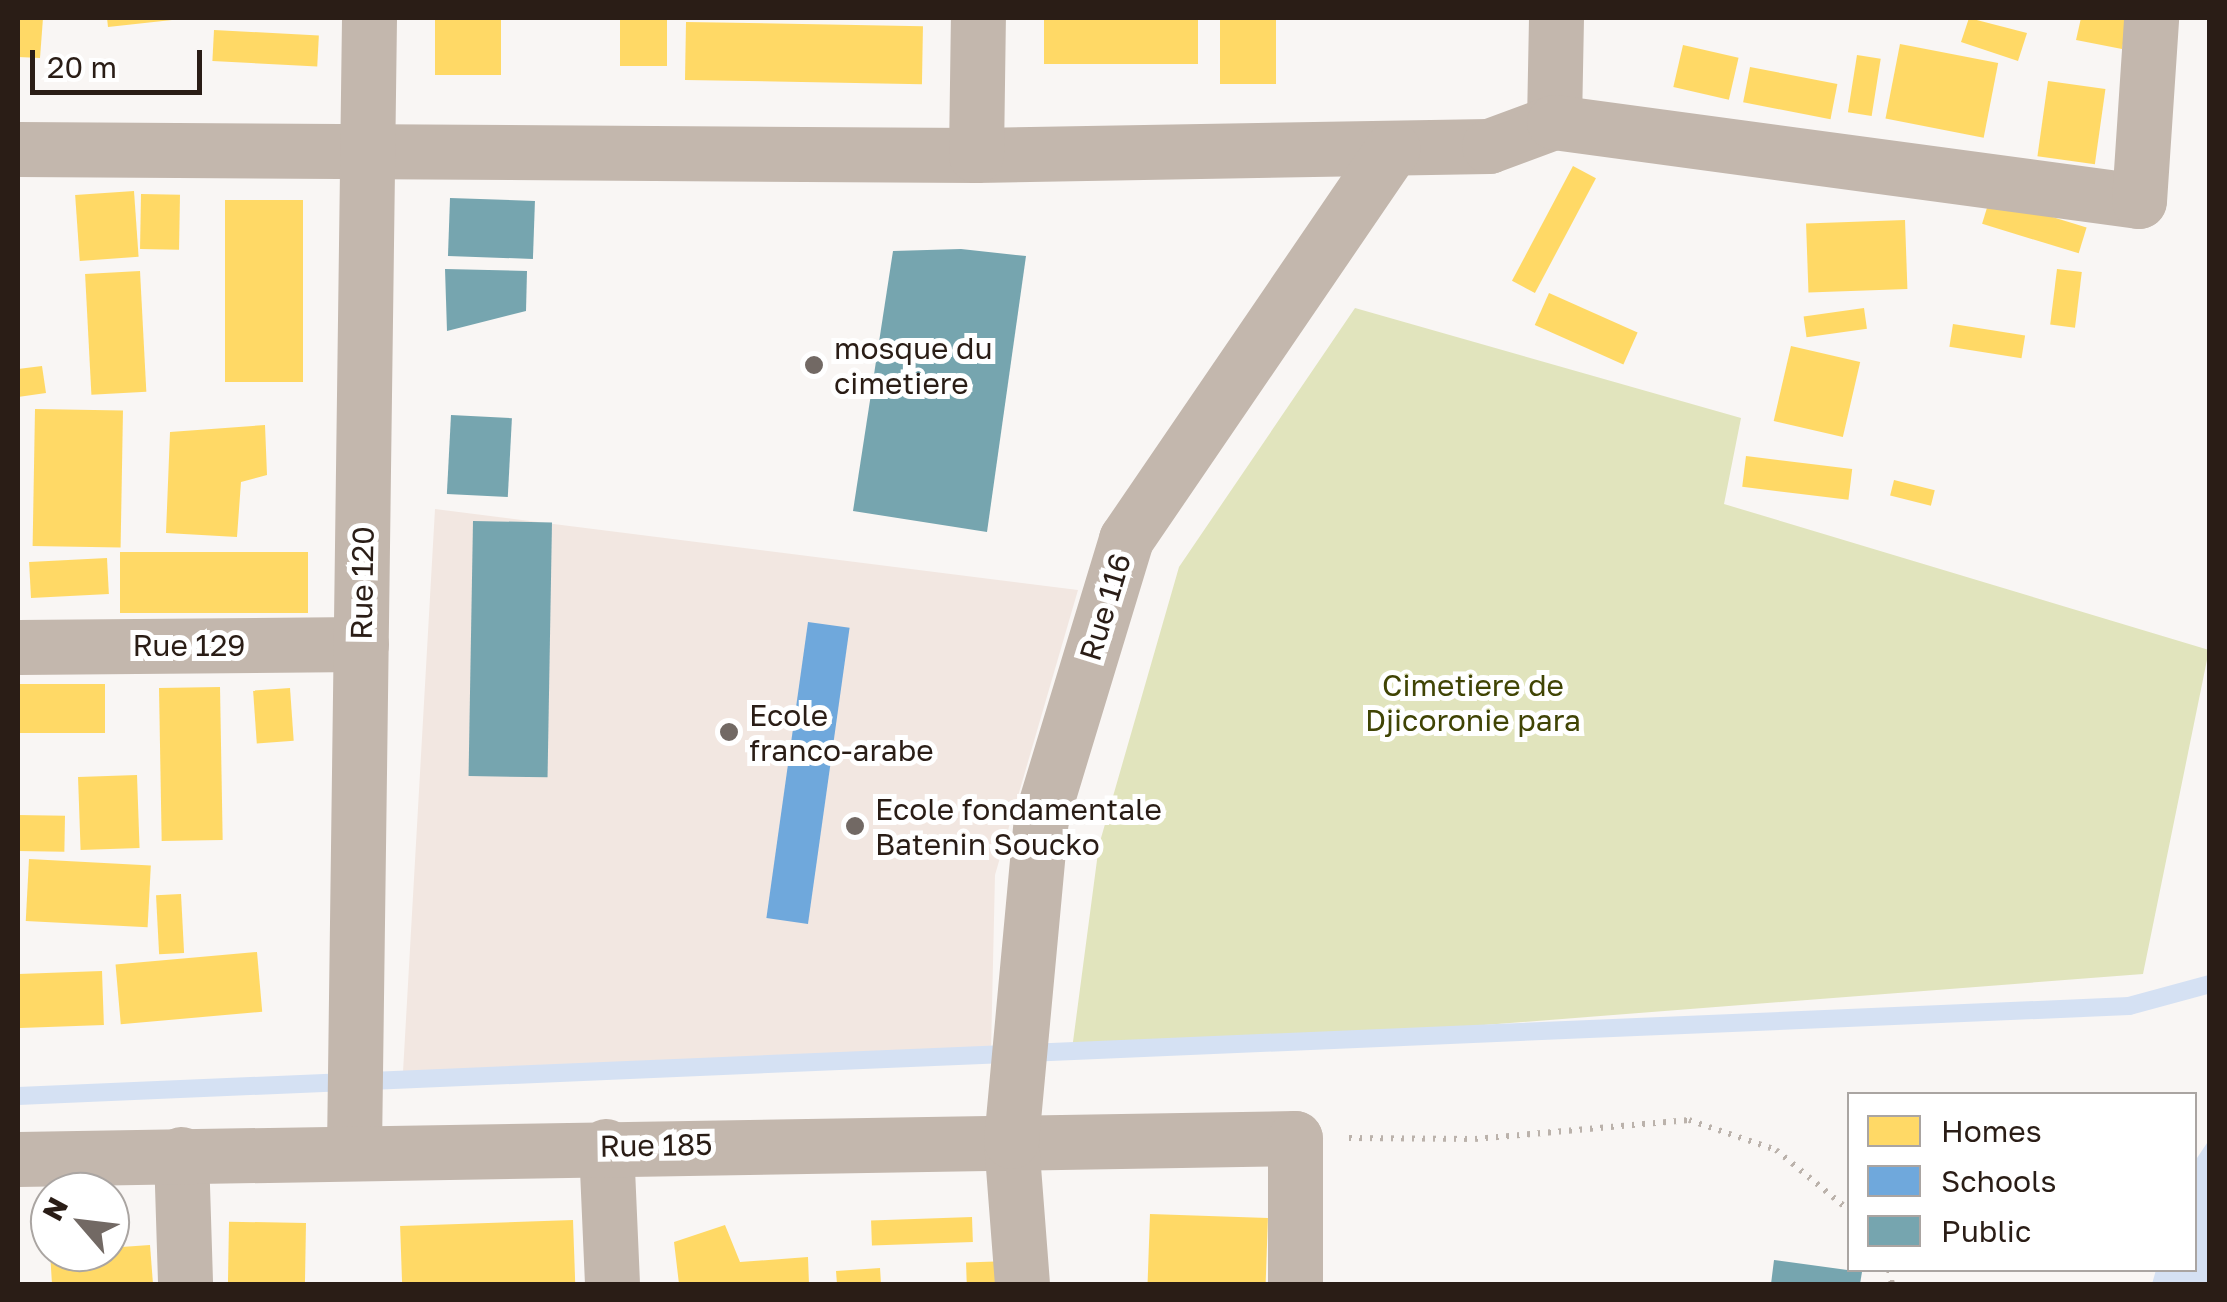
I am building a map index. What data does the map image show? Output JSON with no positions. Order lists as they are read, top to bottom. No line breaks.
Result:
{"streets":{"street":["Rue 120","Rue 116","Rue 129","Rue 185"]},"crossings":[["Rue 120","Rue 129"],["Rue 120","Rue 185"],["Rue 116","Rue 185"]],"parks":["Cimetiere de Djicoronie para"],"places":["mosque du cimetiere","Ecole franco-arabe","Ecole fondamentale Batenin Soucko"],"legend":["Homes","Schools","Public"],"scale_bar":"20 m","north":"top left"}
